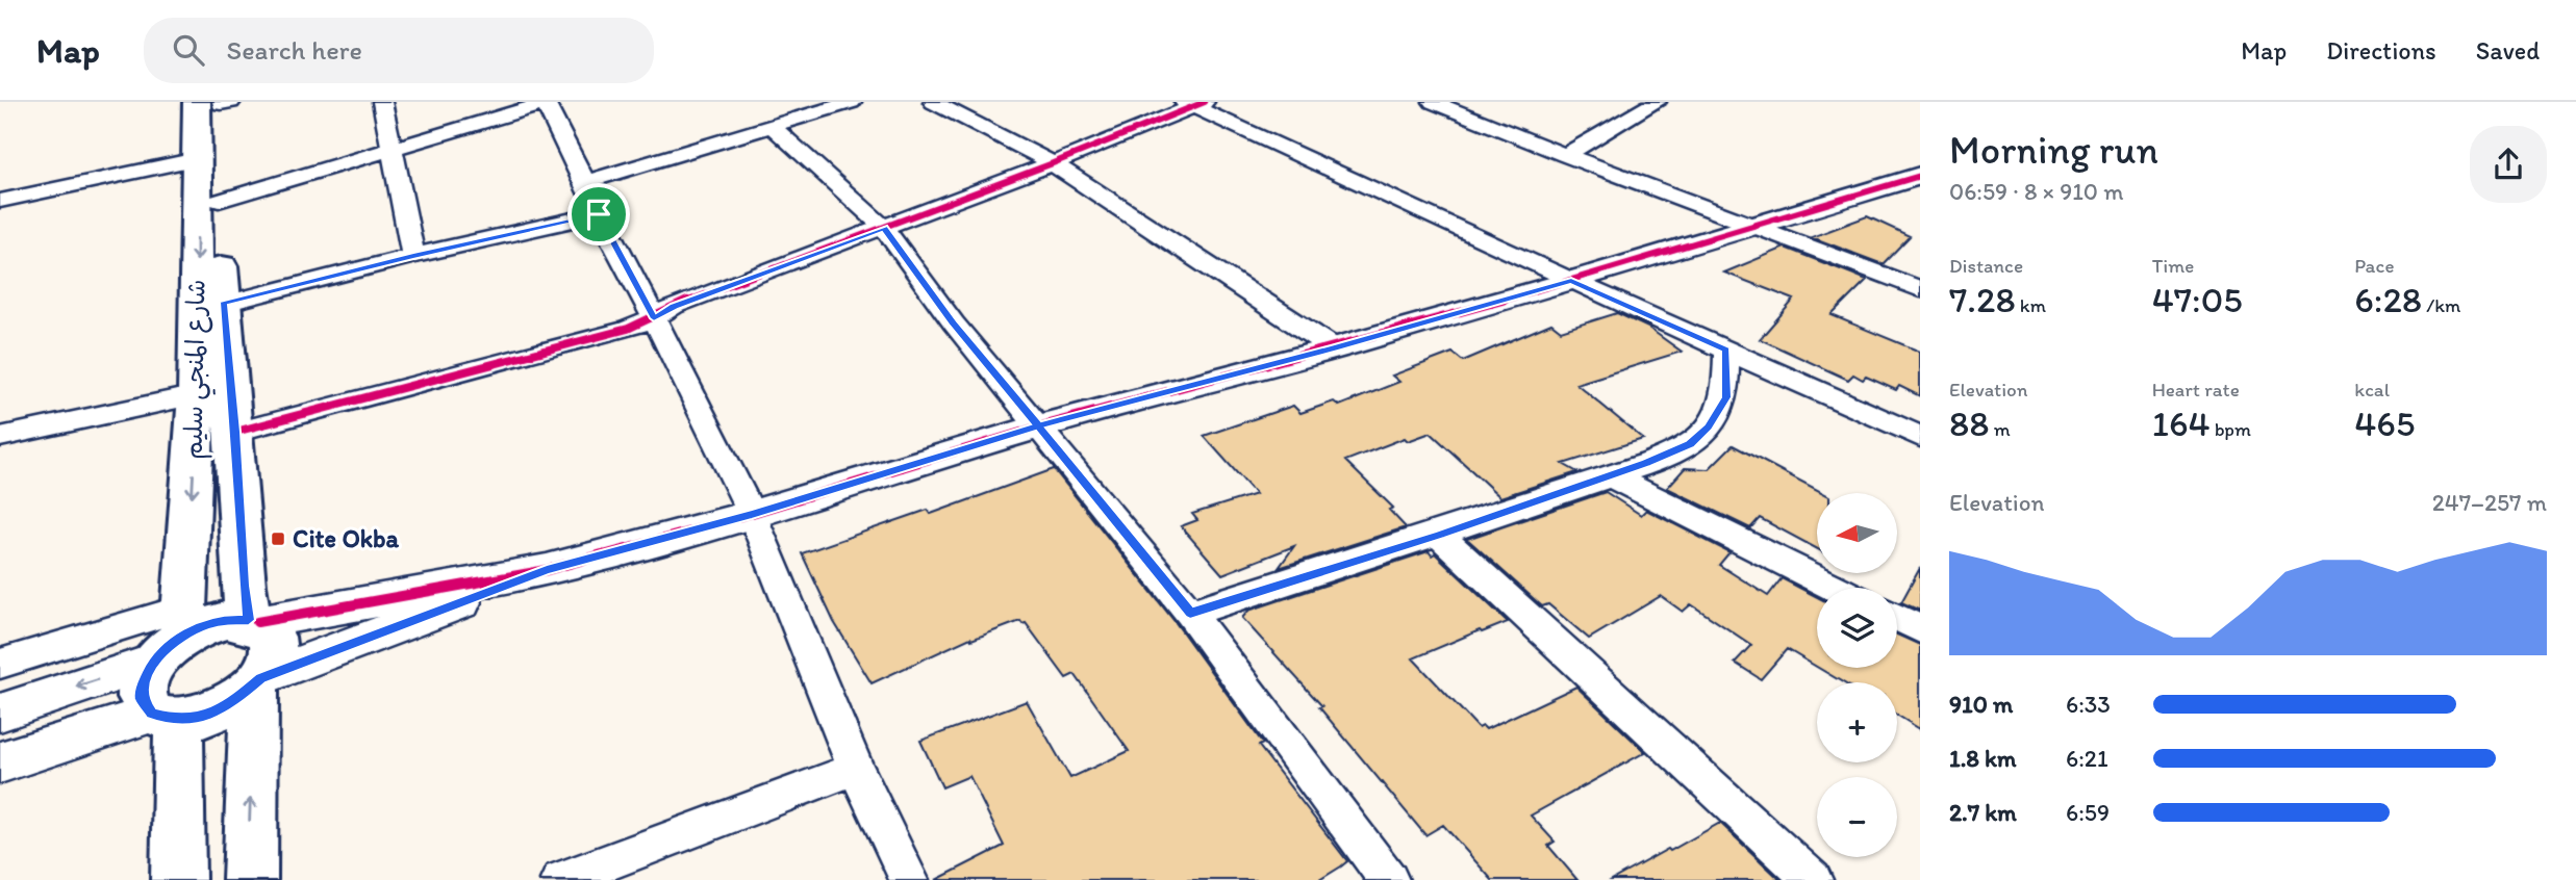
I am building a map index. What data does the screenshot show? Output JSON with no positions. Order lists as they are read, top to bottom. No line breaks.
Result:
{"streets":{"main road":["شارع المنجي سليم"]},"places":{"transit":["Cite Okba"]},"north":"left","page":{"header":"Map","search":"Search here","nav":["Map","Directions","Saved"],"heading":["Morning run","06:59 · 8 × 910 m"],"stats":[["Distance","7.28 km"],["Time","47:05"],["Pace","6:28 /km"],["Elevation","88 m"],["Heart rate","164 bpm"],["kcal","465"]],"chart":["Elevation","247–257 m"],"map_buttons":["+","−"],"list":[{"name":"910 m","note":"6:33"},{"name":"1.8 km","note":"6:21"},{"name":"2.7 km","note":"6:59"}]}}
